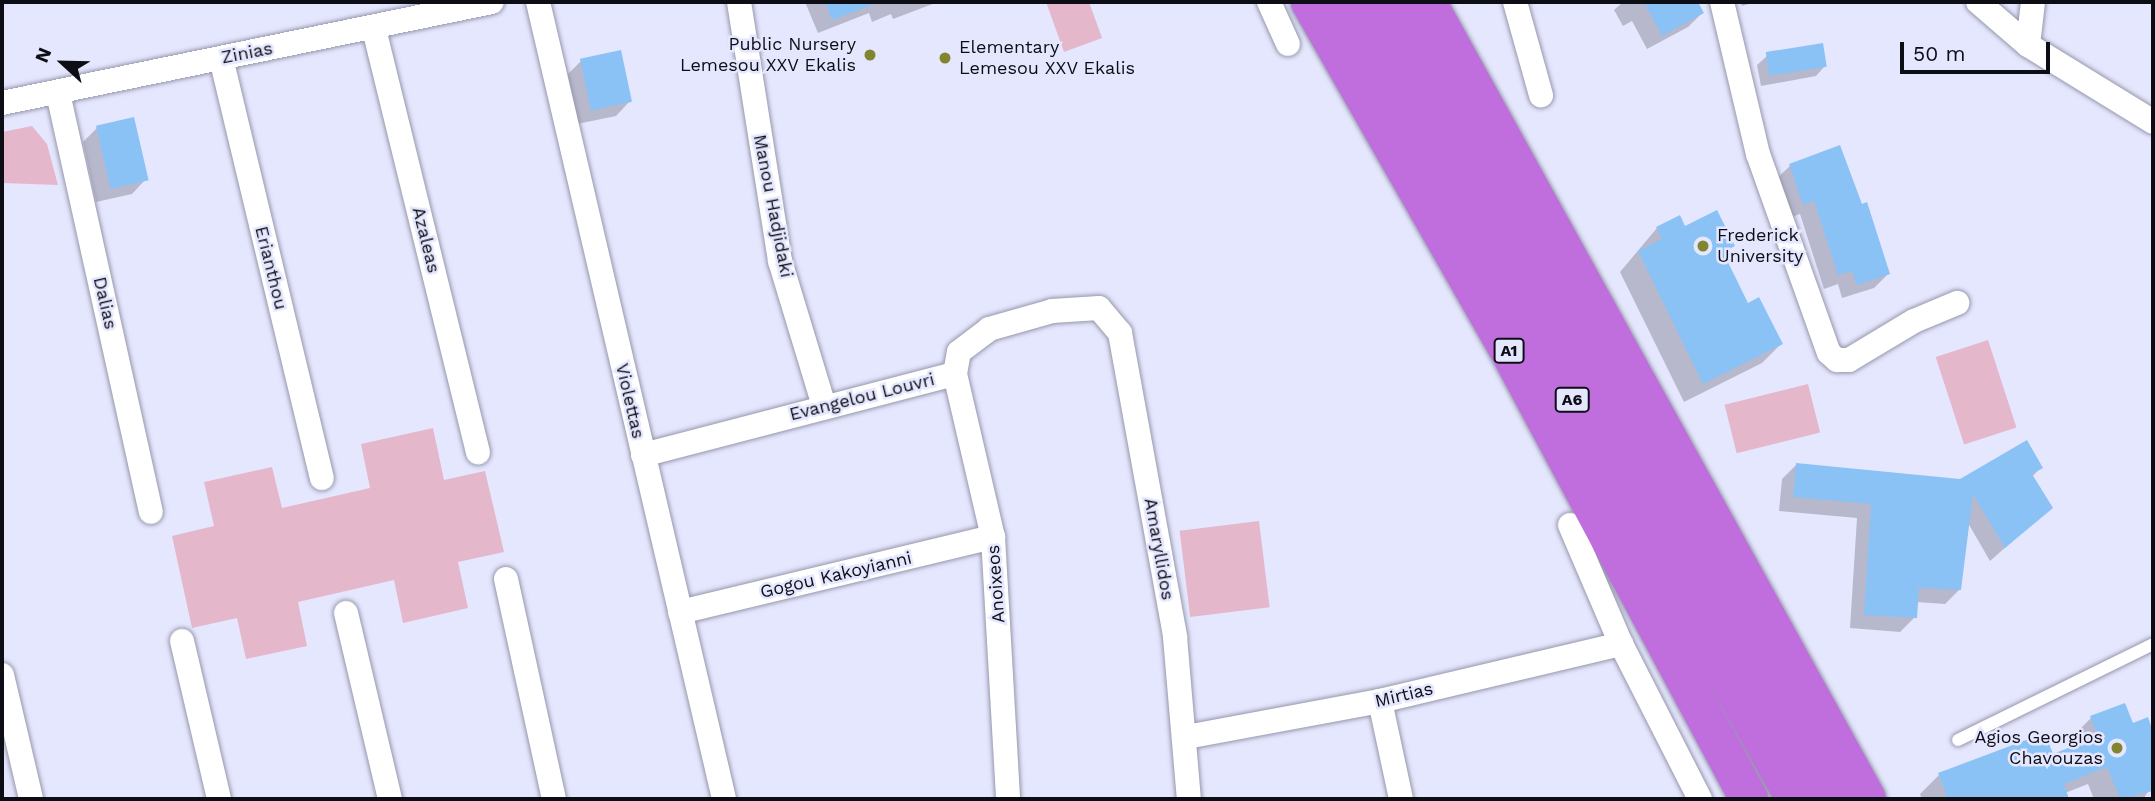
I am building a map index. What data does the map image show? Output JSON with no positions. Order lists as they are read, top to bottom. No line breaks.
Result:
{"streets":{"highway":["A1","A6"],"street":["Zinias","Manou Hadjidaki","Azaleas","Erianthou","Dalias","Evangelou Louvri","Violettas","Amaryllidos","Gogou Kakoyianni","Anoixeos","Mirtias"]},"crossings":[["Zinias","Azaleas"],["Zinias","Erianthou"],["Zinias","Dalias"],["Manou Hadjidaki","Evangelou Louvri"],["Evangelou Louvri","Violettas"],["Evangelou Louvri","Amaryllidos"],["Evangelou Louvri","Anoixeos"],["Violettas","Gogou Kakoyianni"],["Amaryllidos","Mirtias"],["Gogou Kakoyianni","Anoixeos"]],"places":["Public Nursery Lemesou XXV Ekalis","Elementary Lemesou XXV Ekalis","Frederick University","Agios Georgios Chavouzas"],"scale_bar":"50 m","north":"left"}
